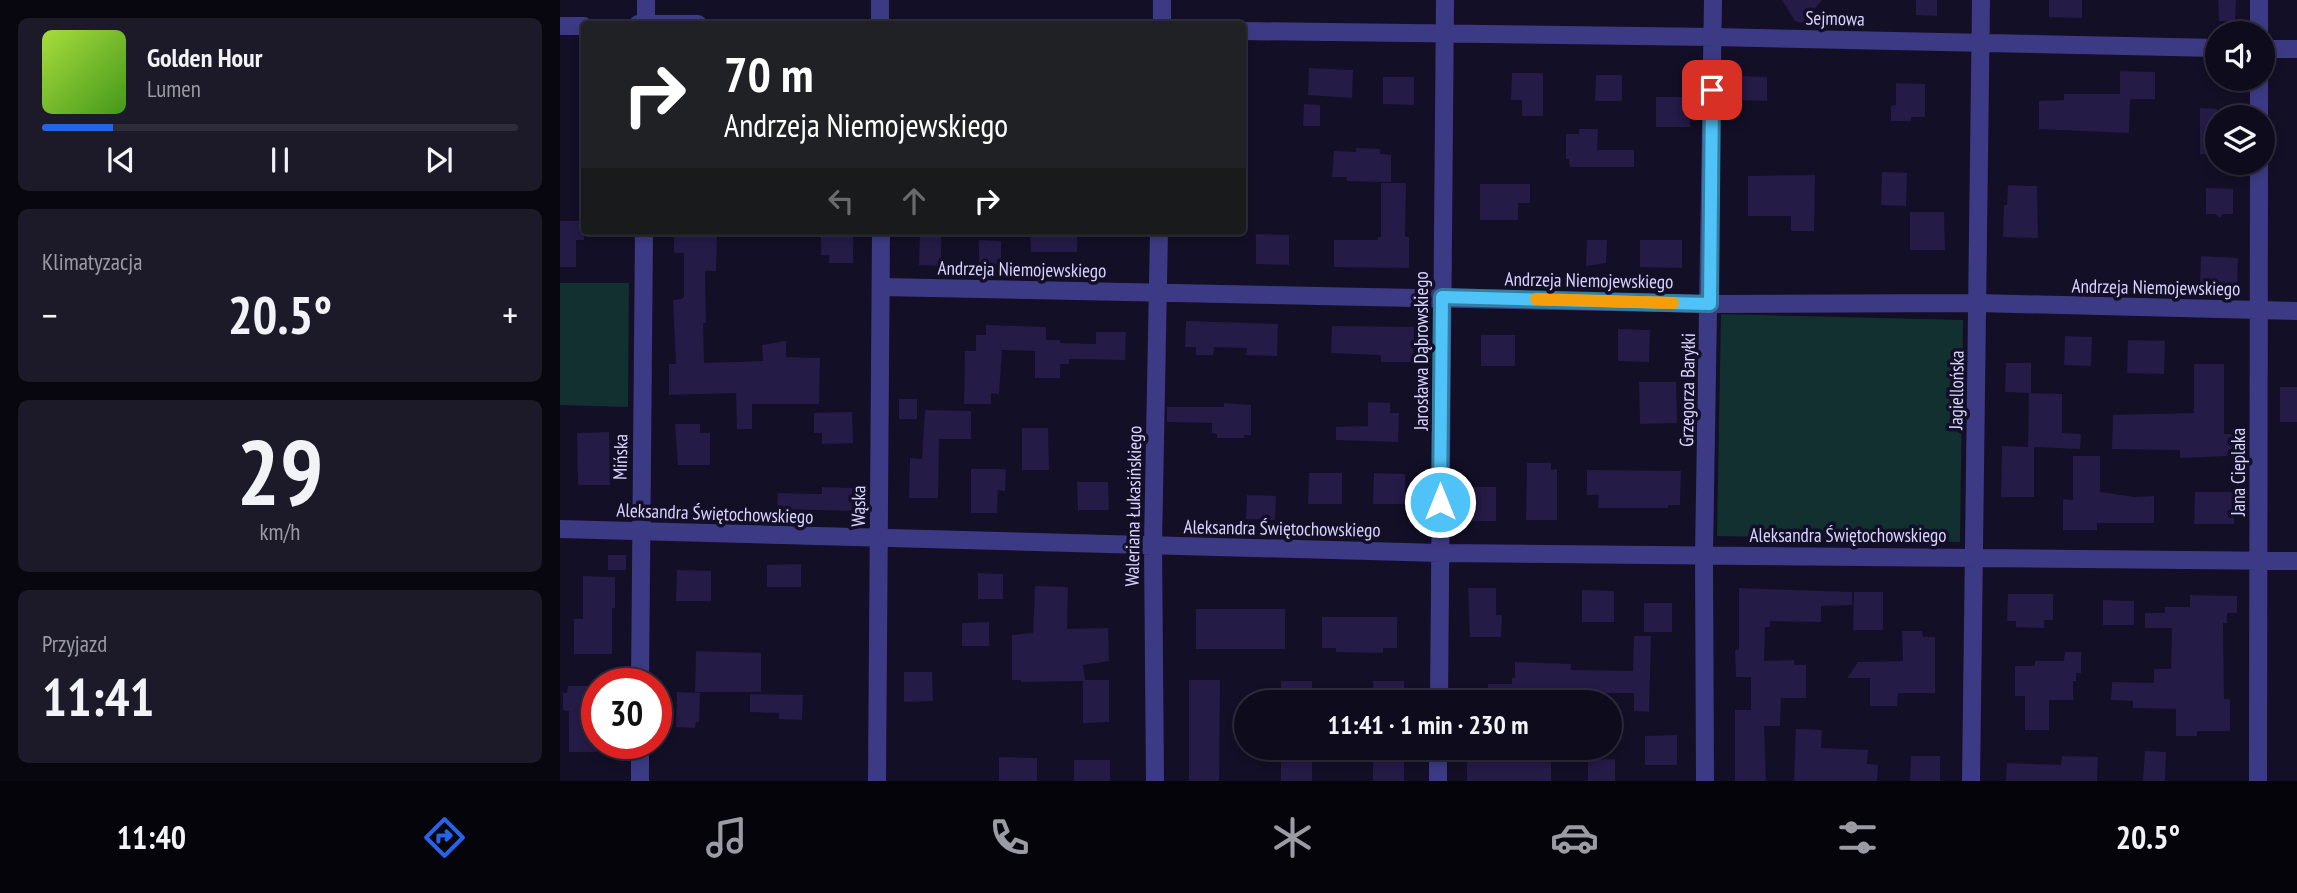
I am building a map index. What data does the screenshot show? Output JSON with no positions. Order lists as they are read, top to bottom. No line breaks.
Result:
{"streets":{"street":["Sejmowa","Andrzeja Niemojewskiego","Jarosława Dąbrowskiego","Grzegorza Baryłki","Jagiellońska","Mińska","Jana Cieplaka","Wąska","Waleriana Łukasińskiego","Aleksandra Świętochowskiego"]},"crossings":[["Sejmowa","Jarosława Dąbrowskiego"],["Sejmowa","Grzegorza Baryłki"],["Sejmowa","Jagiellońska"],["Andrzeja Niemojewskiego","Jarosława Dąbrowskiego"],["Andrzeja Niemojewskiego","Grzegorza Baryłki"],["Andrzeja Niemojewskiego","Jagiellońska"],["Andrzeja Niemojewskiego","Jana Cieplaka"],["Andrzeja Niemojewskiego","Wąska"],["Andrzeja Niemojewskiego","Waleriana Łukasińskiego"],["Jarosława Dąbrowskiego","Aleksandra Świętochowskiego"],["Grzegorza Baryłki","Aleksandra Świętochowskiego"],["Jagiellońska","Aleksandra Świętochowskiego"],["Mińska","Aleksandra Świętochowskiego"],["Jana Cieplaka","Aleksandra Świętochowskiego"],["Wąska","Aleksandra Świętochowskiego"],["Waleriana Łukasińskiego","Aleksandra Świętochowskiego"]],"page":{"turn":["70 m","Andrzeja Niemojewskiego"],"song":["Golden Hour","Lumen"],"tile":["Klimatyzacja",["29","km/h"],["Przyjazd","11:41"]],"heat":["−","20.5°","+"],"limit":"30","trip":"11:41 · 1 min · 230 m","tabs":["11:40","20.5°"]}}
